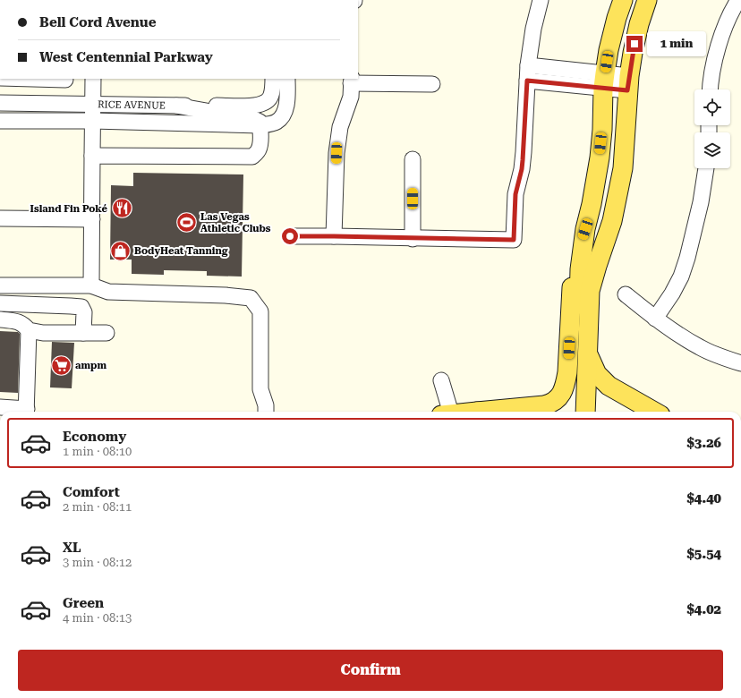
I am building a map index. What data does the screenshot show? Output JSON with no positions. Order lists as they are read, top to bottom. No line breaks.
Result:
{"streets":{"street":["RICE AVENUE"]},"places":{"restaurant":["Island Fin Poké"],"sports":["Las Vegas Athletic Clubs"],"shop":["BodyHeat Tanning"],"supermarket":["ampm"]},"page":{"banner":["Bell Cord Avenue","West Centennial Parkway"],"bubble":"1 min","list":[{"name":"Economy","note":"1 min · 08:10","value":"$3.26"},{"name":"Comfort","note":"2 min · 08:11","value":"$4.40"},{"name":"XL","note":"3 min · 08:12","value":"$5.54"},{"name":"Green","note":"4 min · 08:13","value":"$4.02"}],"buttons":"Confirm"}}
